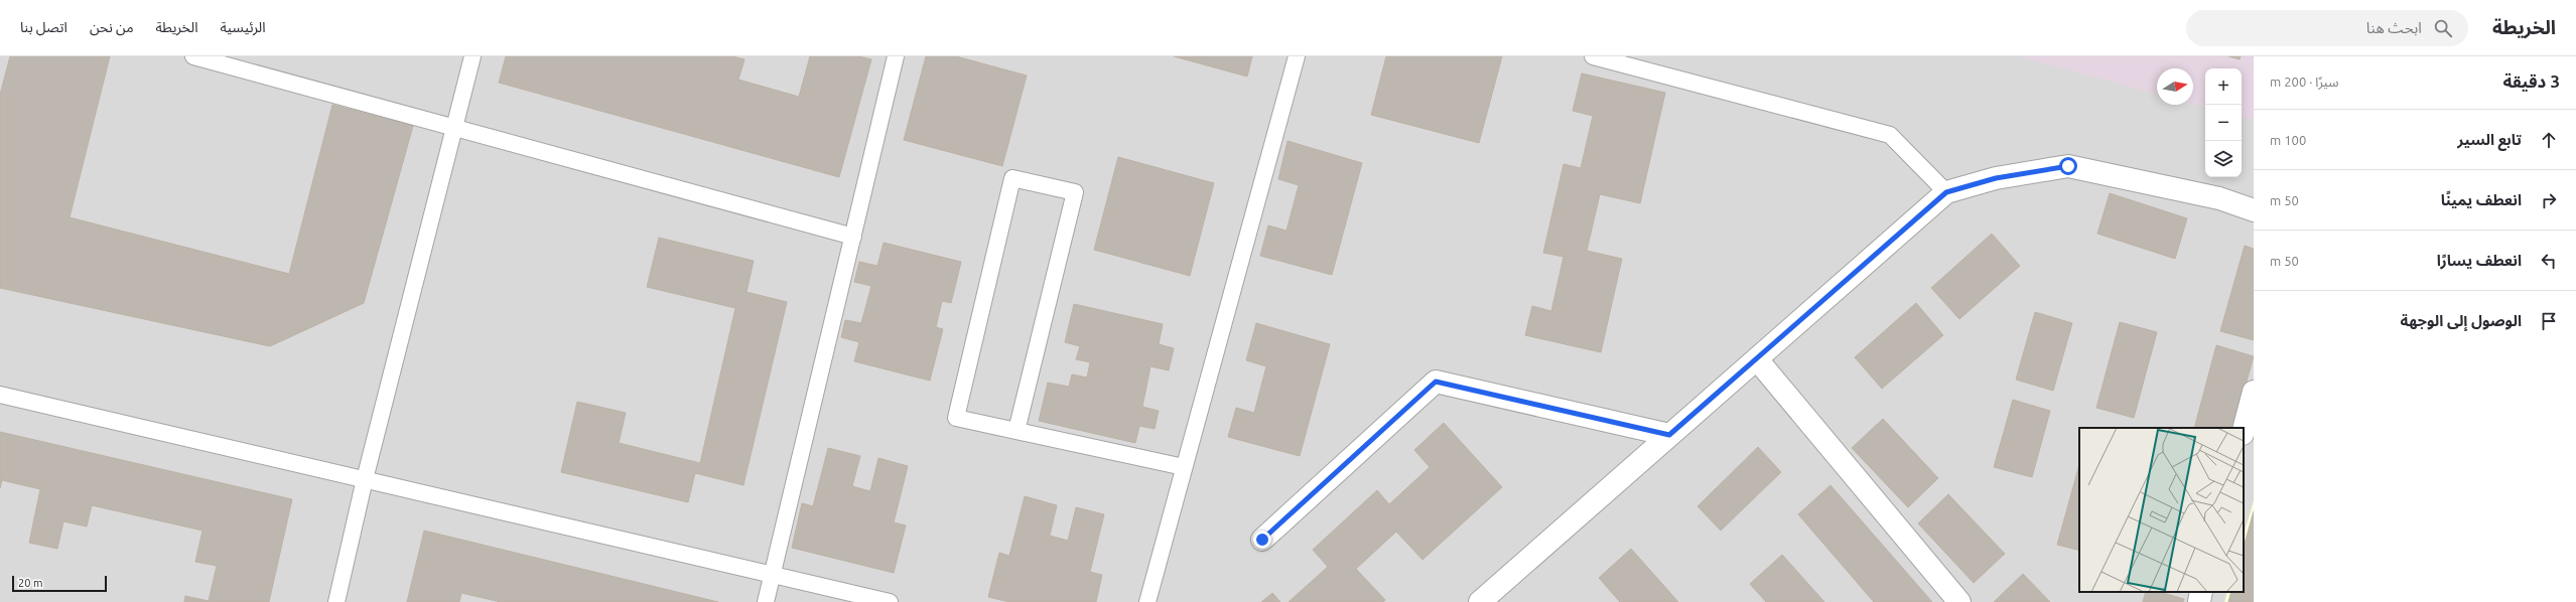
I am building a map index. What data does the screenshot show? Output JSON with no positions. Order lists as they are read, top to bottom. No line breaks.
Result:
{"scale_bar":"20 m","north":"right","page":{"header":"الخريطة","search":"ابحث هنا","nav":["الرئيسية","الخريطة","من نحن","اتصل بنا"],"heading":["3 دقيقة","سيرًا · 200 m"],"map_buttons":["+","−"],"list":[["تابع السير","100 m"],["انعطف يمينًا","50 m"],["انعطف يسارًا","50 m"],"الوصول إلى الوجهة"],"scale":"20 m"}}
